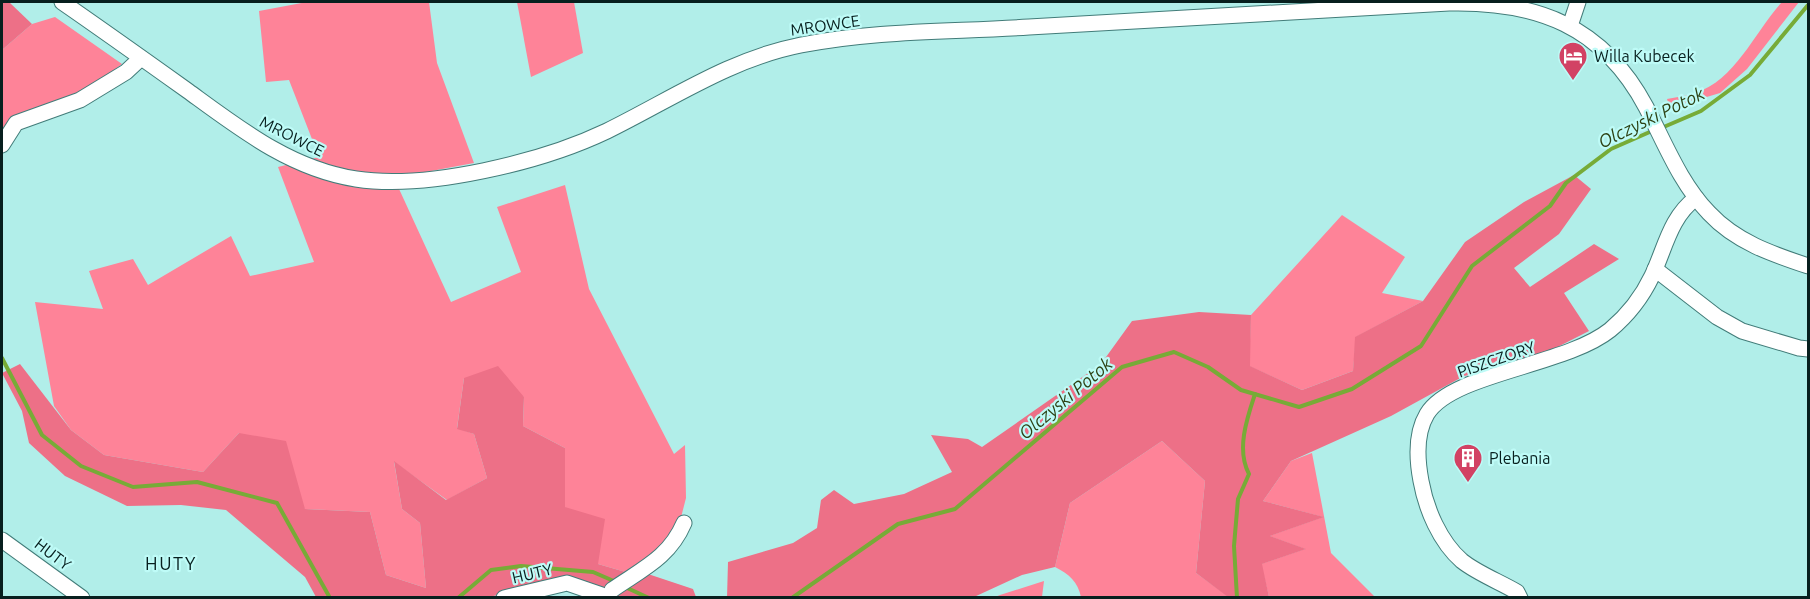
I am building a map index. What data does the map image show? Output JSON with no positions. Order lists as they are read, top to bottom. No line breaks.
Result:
{"streets":{"street":["MROWCE","PISZCZORY","HUTY"]},"crossings":[["MROWCE","PISZCZORY"]],"districts":["HUTY"],"water":["Olczyski Potok"],"places":{"hotel":["Willa Kubecek"],"building":["Plebania"]}}
